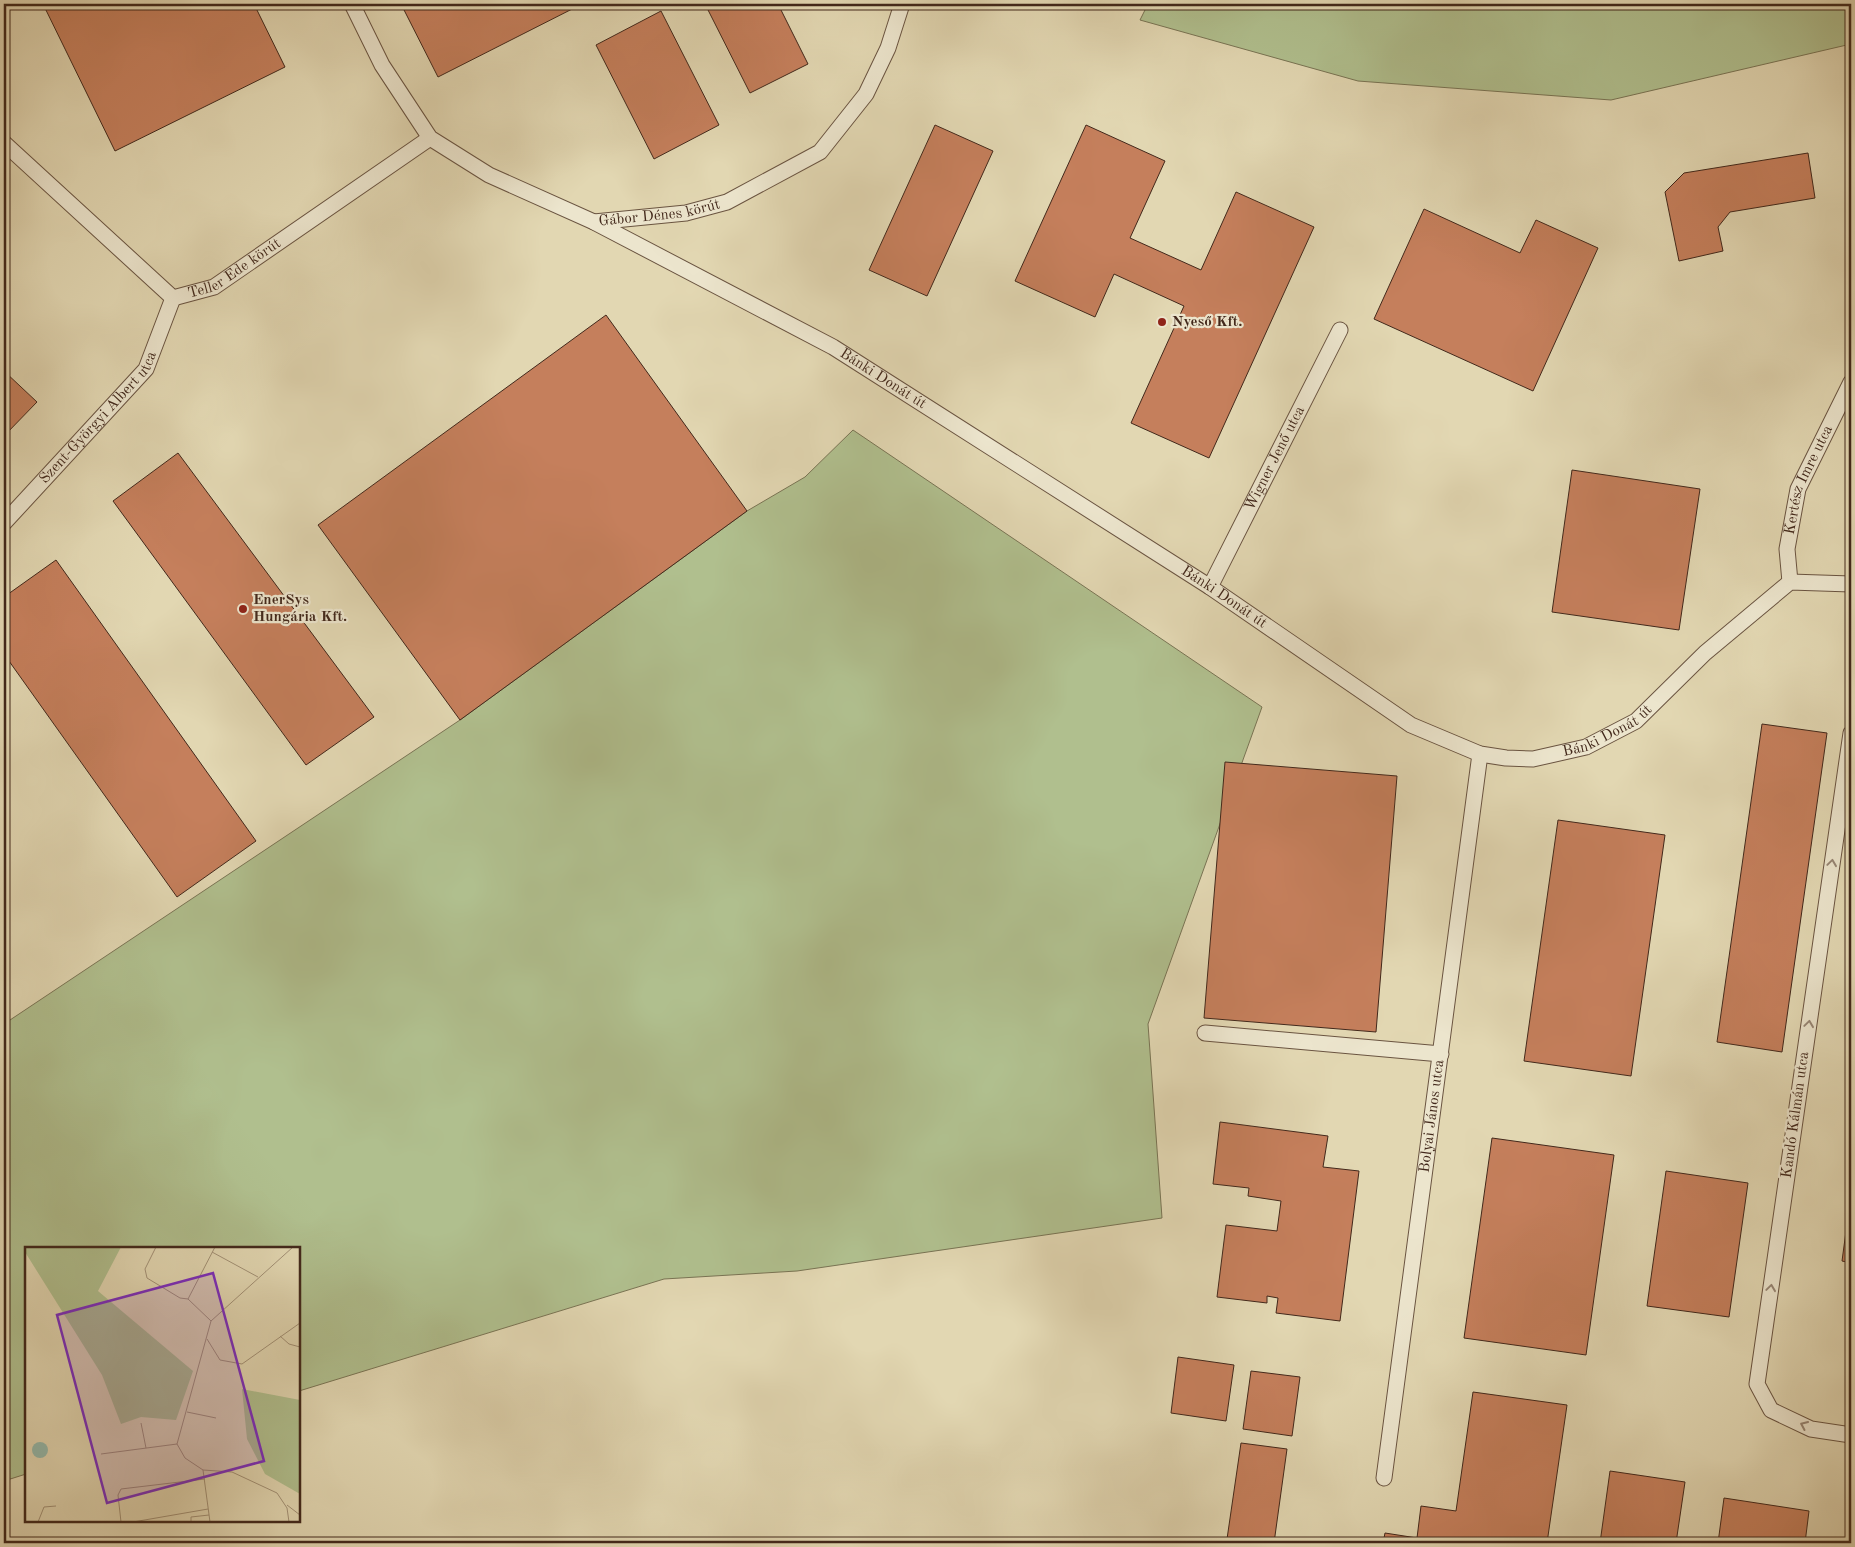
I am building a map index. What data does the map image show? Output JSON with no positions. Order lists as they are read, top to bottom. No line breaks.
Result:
{"streets":{"lane":["Gábor Dénes körút","Teller Ede körút","Bánki Donát út","Szent-Györgyi Albert utca","Wigner Jenő utca","Kertész Imre utca","Kandó Kálmán utca","Bolyai János utca"]},"crossings":[["Gábor Dénes körút","Teller Ede körút"],["Gábor Dénes körút","Bánki Donát út"],["Teller Ede körút","Szent-Györgyi Albert utca"],["Bánki Donát út","Wigner Jenő utca"],["Bánki Donát út","Kertész Imre utca"],["Bánki Donát út","Bolyai János utca"]],"one_way":["Kandó Kálmán utca"],"places":["Nyeső Kft.","EnerSys Hungária Kft."]}
